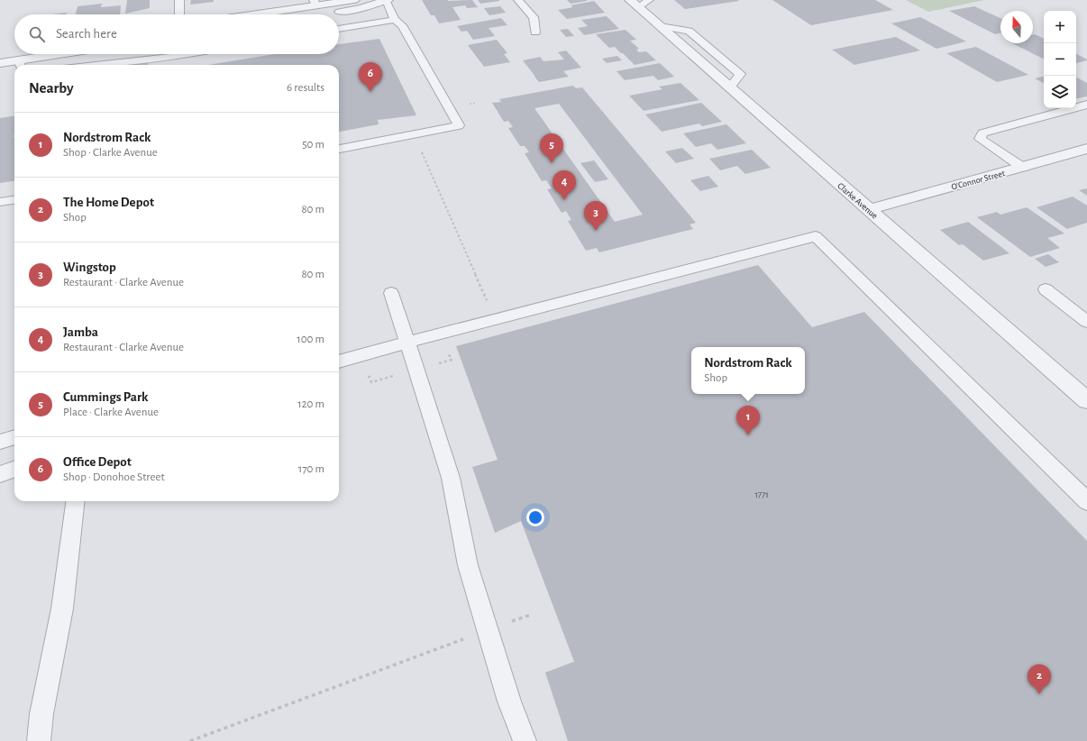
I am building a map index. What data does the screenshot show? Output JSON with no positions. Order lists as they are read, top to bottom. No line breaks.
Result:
{"streets":{"street":["O'Connor Street","Clarke Avenue"]},"crossings":[["O'Connor Street","Clarke Avenue"]],"house_numbers":["1771"],"north":"top","page":{"map_buttons":["+","−"],"search":"Search here","pins":["6","5","4","3","1","2"],"heading":["Nearby","6 results"],"list":[{"mark":"1","name":"Nordstrom Rack","note":"Shop · Clarke Avenue","value":"50 m"},{"mark":"2","name":"The Home Depot","note":"Shop","value":"80 m"},{"mark":"3","name":"Wingstop","note":"Restaurant · Clarke Avenue","value":"80 m"},{"mark":"4","name":"Jamba","note":"Restaurant · Clarke Avenue","value":"100 m"},{"mark":"5","name":"Cummings Park","note":"Place · Clarke Avenue","value":"120 m"},{"mark":"6","name":"Office Depot","note":"Shop · Donohoe Street","value":"170 m"}],"popup":["Nordstrom Rack","Shop"]}}
